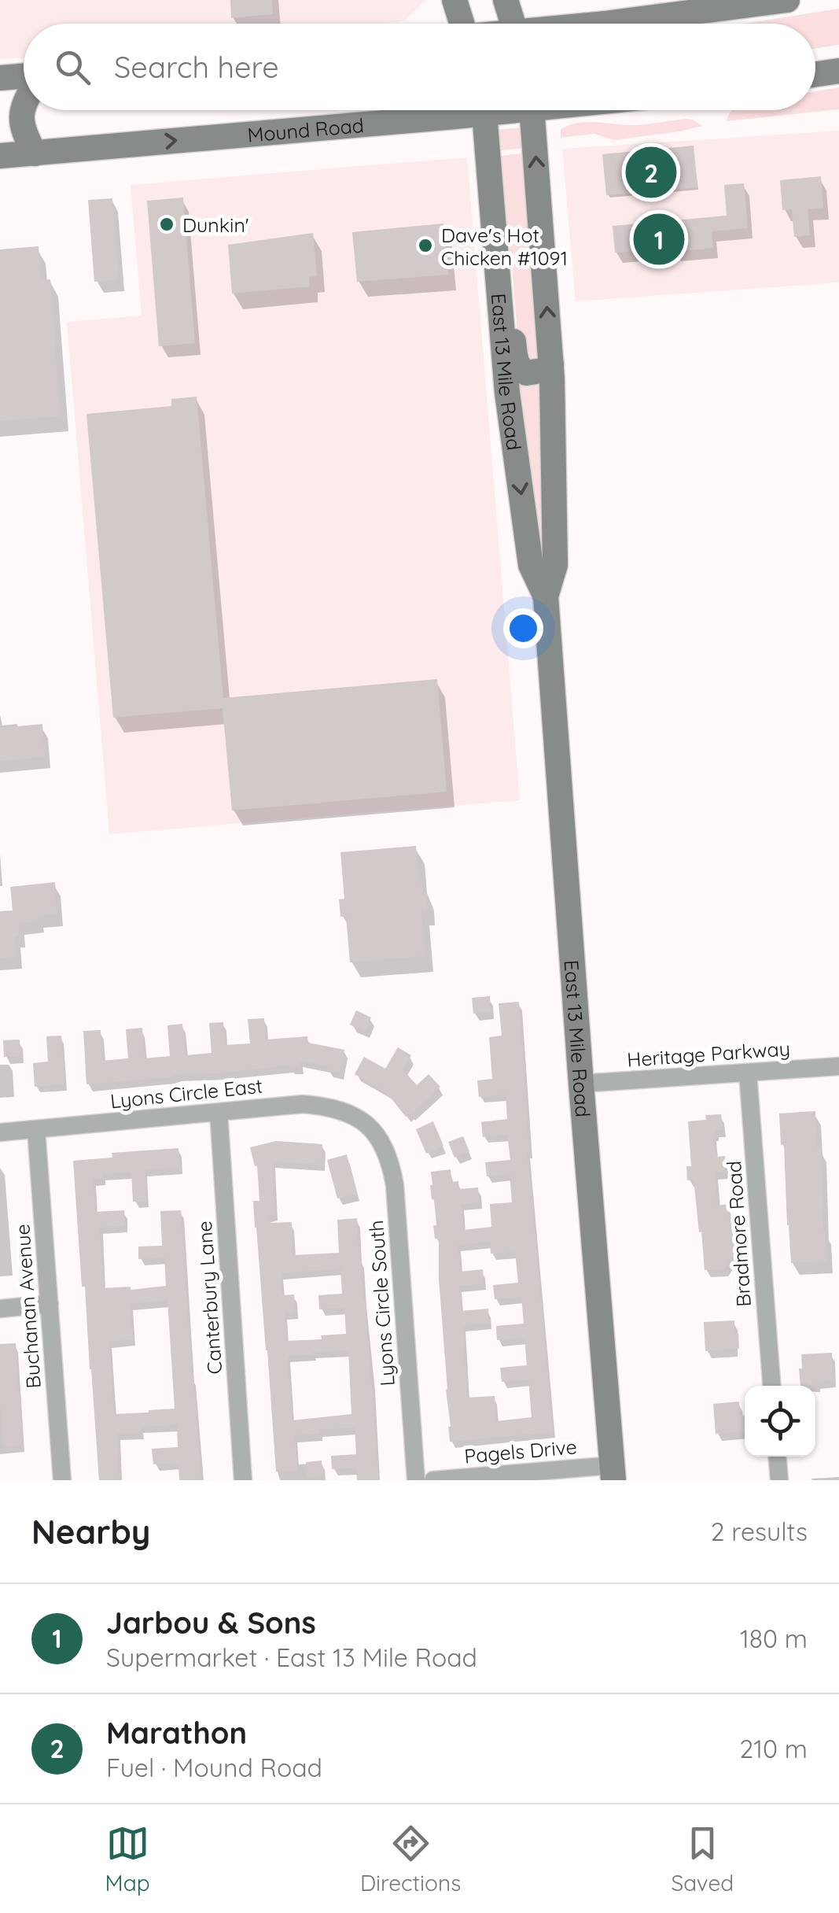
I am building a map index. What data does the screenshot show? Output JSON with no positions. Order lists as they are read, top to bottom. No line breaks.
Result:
{"streets":{"main road":["Mound Road","East 13 Mile Road"],"street":["Heritage Parkway","Lyons Circle East","Bradmore Road","Canterbury Lane","Lyons Circle South","Buchanan Avenue","Pagels Drive"]},"crossings":[["East 13 Mile Road","Heritage Parkway"],["East 13 Mile Road","Pagels Drive"],["Heritage Parkway","Bradmore Road"],["Lyons Circle East","Canterbury Lane"],["Lyons Circle East","Lyons Circle South"],["Lyons Circle East","Buchanan Avenue"]],"one_way":["Mound Road"],"places":["Dunkin'","Dave's Hot Chicken #1091"],"page":{"search":"Search here","pins":["2","1"],"heading":["Nearby","2 results"],"list":[{"mark":"1","name":"Jarbou & Sons","note":"Supermarket · East 13 Mile Road","value":"180 m"},{"mark":"2","name":"Marathon","note":"Fuel · Mound Road","value":"210 m"}],"nav":["Map","Directions","Saved"]}}
